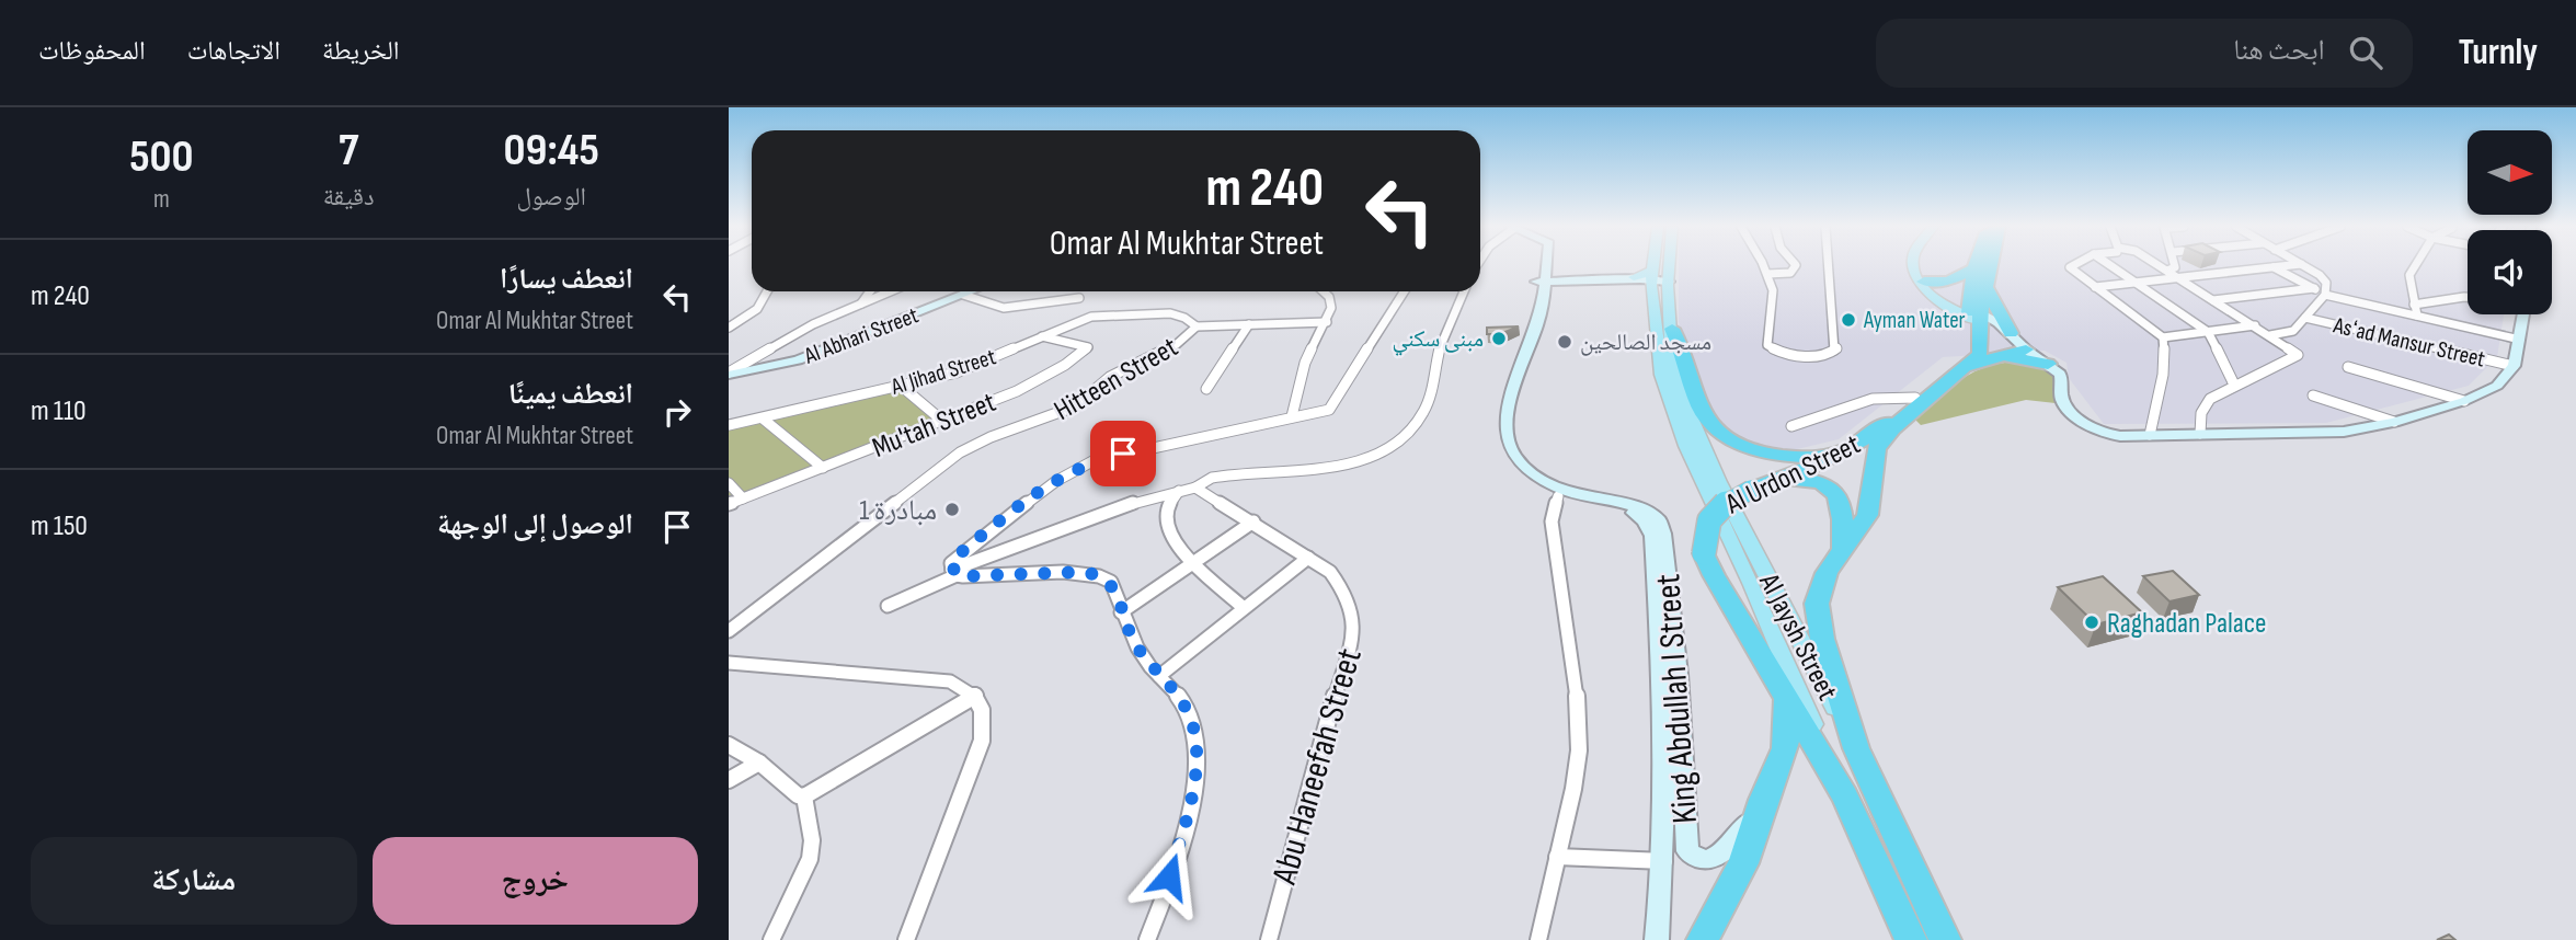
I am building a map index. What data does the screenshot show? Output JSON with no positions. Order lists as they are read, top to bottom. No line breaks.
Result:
{"streets":{"highway":["Al Urdon Street","Al Jaysh Street"],"main road":["Al Abhari Street","King Abdullah I Street"],"street":["Asʻad Mansur Street","Al Jihad Street","Hitteen Street","Mu'tah Street","Abu Haneefah Street"]},"crossings":[["Al Jihad Street","Hitteen Street"],["Al Jihad Street","Mu'tah Street"],["Al Urdon Street","Al Jaysh Street"]],"places":["Ayman Water","مبنى سكني","مسجد الصالحين","مبادرة 1","Raghadan Palace"],"north":"right","page":{"header":"Turnly","search":"ابحث هنا","nav":["الخريطة","الاتجاهات","المحفوظات"],"eta":["09:45","الوصول","7","دقيقة","500","m"],"turn":["240 m","Omar Al Mukhtar Street"],"list":[{"name":"انعطف يسارًا","note":"Omar Al Mukhtar Street","value":"240 m"},{"name":"انعطف يمينًا","note":"Omar Al Mukhtar Street","value":"110 m"},{"name":"الوصول إلى الوجهة","value":"150 m"}],"buttons":["خروج","مشاركة"]}}
